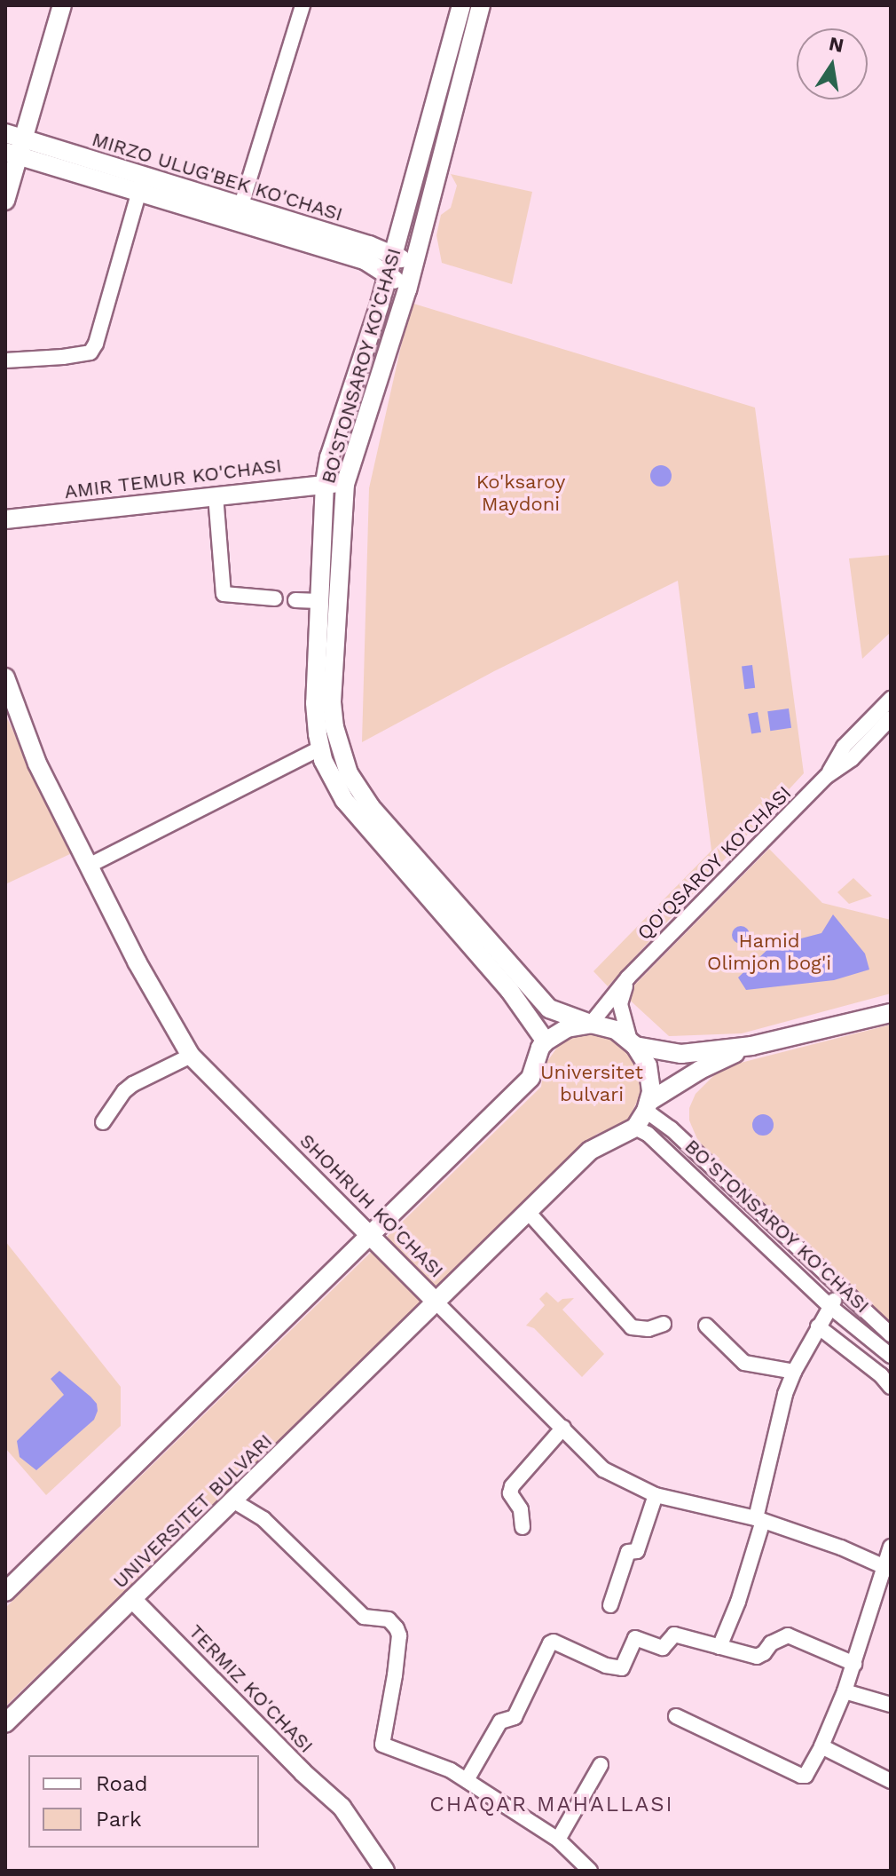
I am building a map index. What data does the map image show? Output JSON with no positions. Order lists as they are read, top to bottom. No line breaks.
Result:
{"streets":{"main road":["MIRZO ULUG'BEK KO'CHASI","BO'STONSAROY KO'CHASI","AMIR TEMUR KO'CHASI","SHOHRUH KO'CHASI","UNIVERSITET BULVARI","TERMIZ KO'CHASI"],"street":["QO'QSAROY KO'CHASI"]},"crossings":[["MIRZO ULUG'BEK KO'CHASI","BO'STONSAROY KO'CHASI"],["BO'STONSAROY KO'CHASI","AMIR TEMUR KO'CHASI"],["BO'STONSAROY KO'CHASI","QO'QSAROY KO'CHASI"],["BO'STONSAROY KO'CHASI","UNIVERSITET BULVARI"],["SHOHRUH KO'CHASI","UNIVERSITET BULVARI"],["UNIVERSITET BULVARI","TERMIZ KO'CHASI"]],"districts":["CHAQAR MAHALLASI"],"parks":["Ko'ksaroy Maydoni","Hamid Olimjon bog'i","Universitet bulvari"],"legend":["Road","Park"],"north":"top"}
